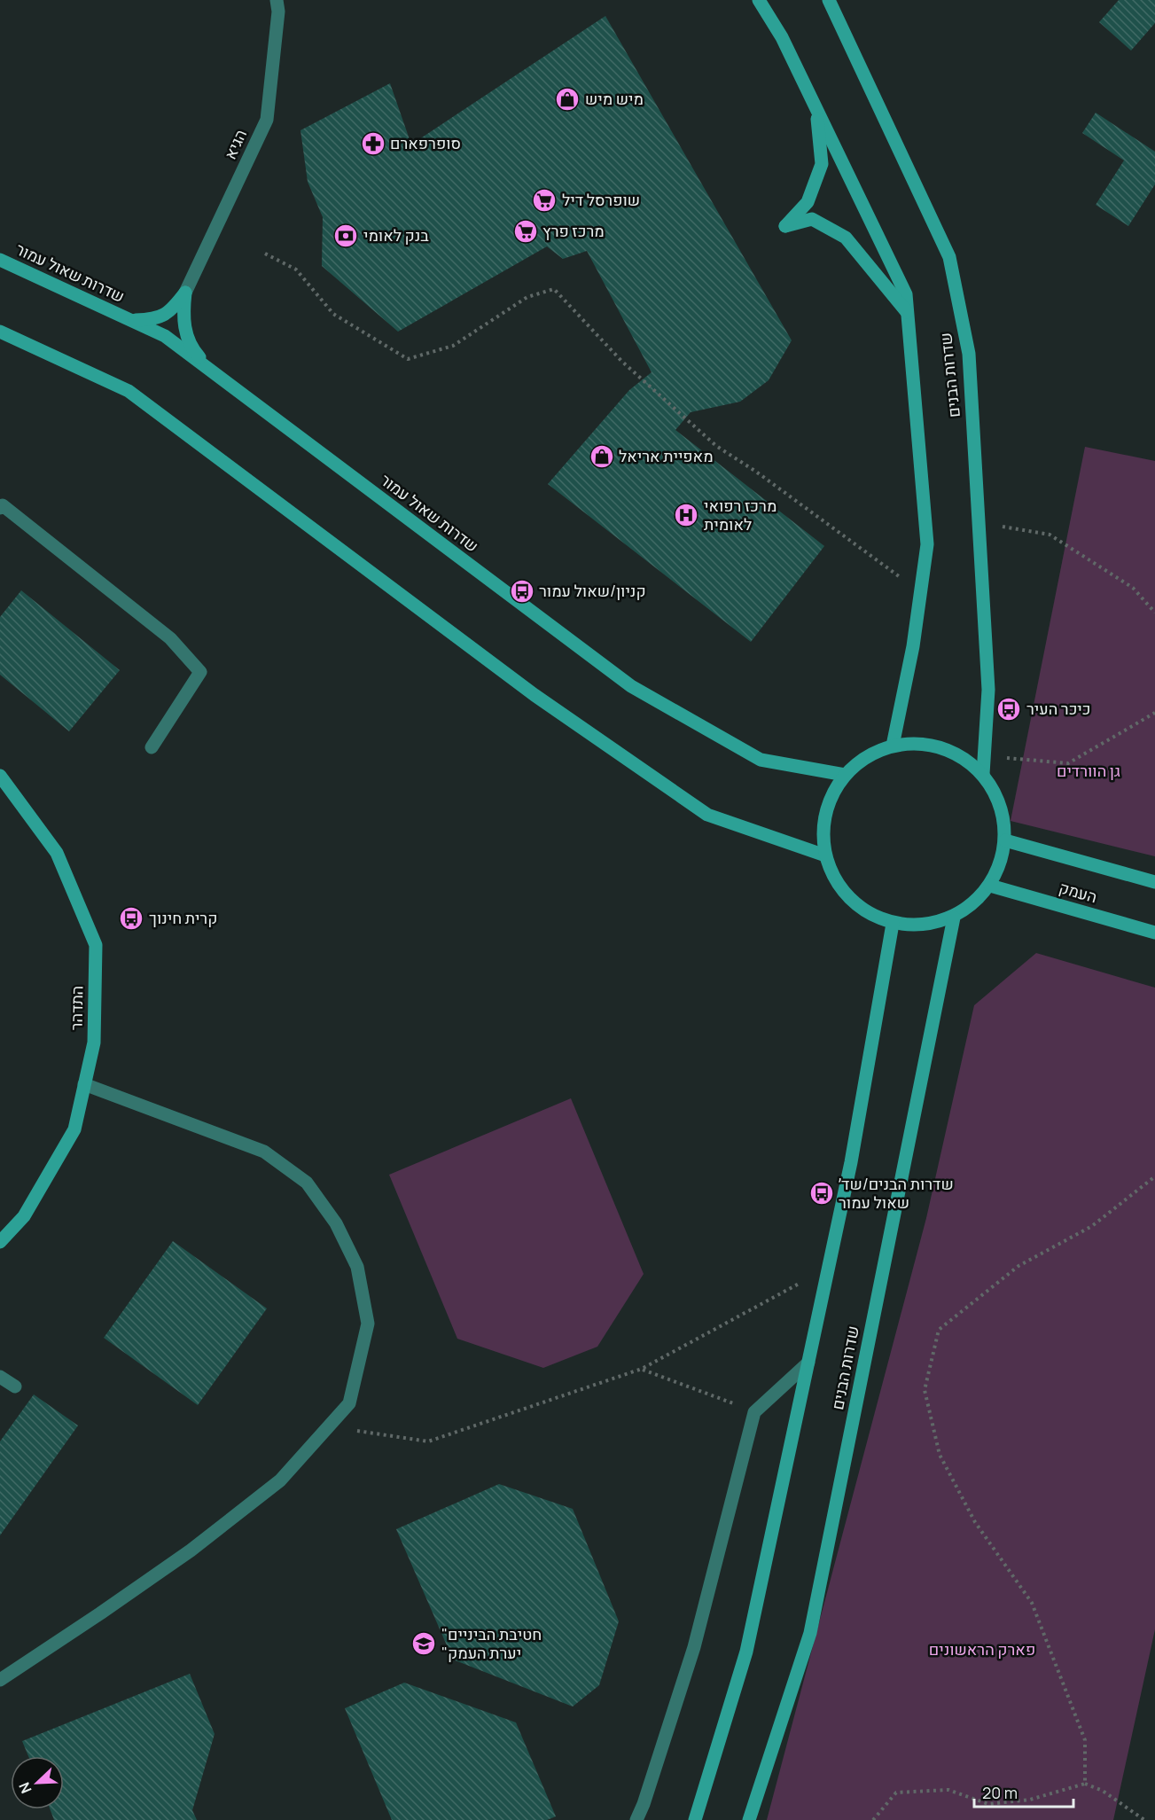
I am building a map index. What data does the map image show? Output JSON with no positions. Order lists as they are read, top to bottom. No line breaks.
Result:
{"streets":{"main road":["שדרות שאול עמור","שדרות הבנים","העמק","התדהר"],"street":["הגיא"]},"crossings":[["שדרות שאול עמור","שדרות הבנים"],["שדרות שאול עמור","העמק"],["שדרות הבנים","העמק"]],"parks":["גן הוורדים","פארק הראשונים"],"places":{"shop":["מיש מיש","מאפיית אריאל"],"pharmacy":["סופרפארם"],"supermarket":["שופרסל דיל","מרכז פרץ"],"bank":["בנק לאומי"],"hospital":["מרכז רפואי לאומית"],"bus stop":["קניון/שאול עמור","כיכר העיר","קרית חינוך","שדרות הבנים/שד׳ שאול עמור"],"school or university":["\"חטיבת הביניים \"יערת העמק"]},"scale_bar":"20 m","north":"bottom left"}
